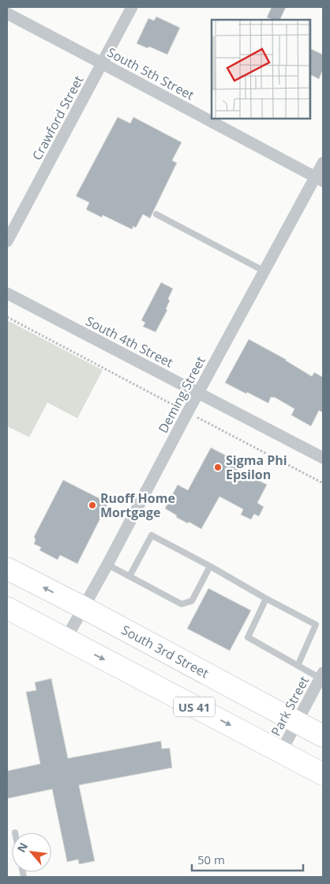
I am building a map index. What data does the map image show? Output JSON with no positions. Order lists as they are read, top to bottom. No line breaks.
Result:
{"streets":{"highway":["South 3rd Street","US 41"],"street":["South 5th Street","Crawford Street","South 4th Street","Deming Street","Park Street"]},"crossings":[["South 5th Street","Crawford Street"],["South 5th Street","Deming Street"],["South 4th Street","Deming Street"],["Deming Street","South 3rd Street"],["Deming Street","US 41"],["South 3rd Street","Park Street"],["Park Street","US 41"]],"places":["Sigma Phi Epsilon","Ruoff Home Mortgage"],"scale_bar":"50 m","north":"top left"}
